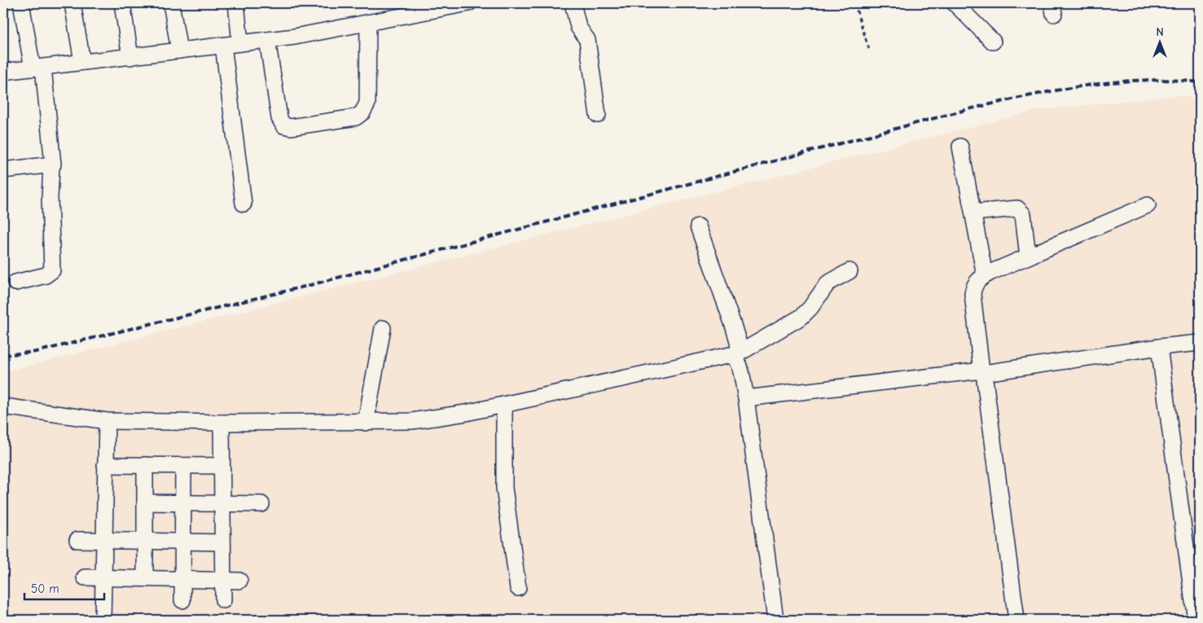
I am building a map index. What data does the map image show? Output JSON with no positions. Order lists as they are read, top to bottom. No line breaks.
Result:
{"scale_bar":"50 m","north":"top"}
